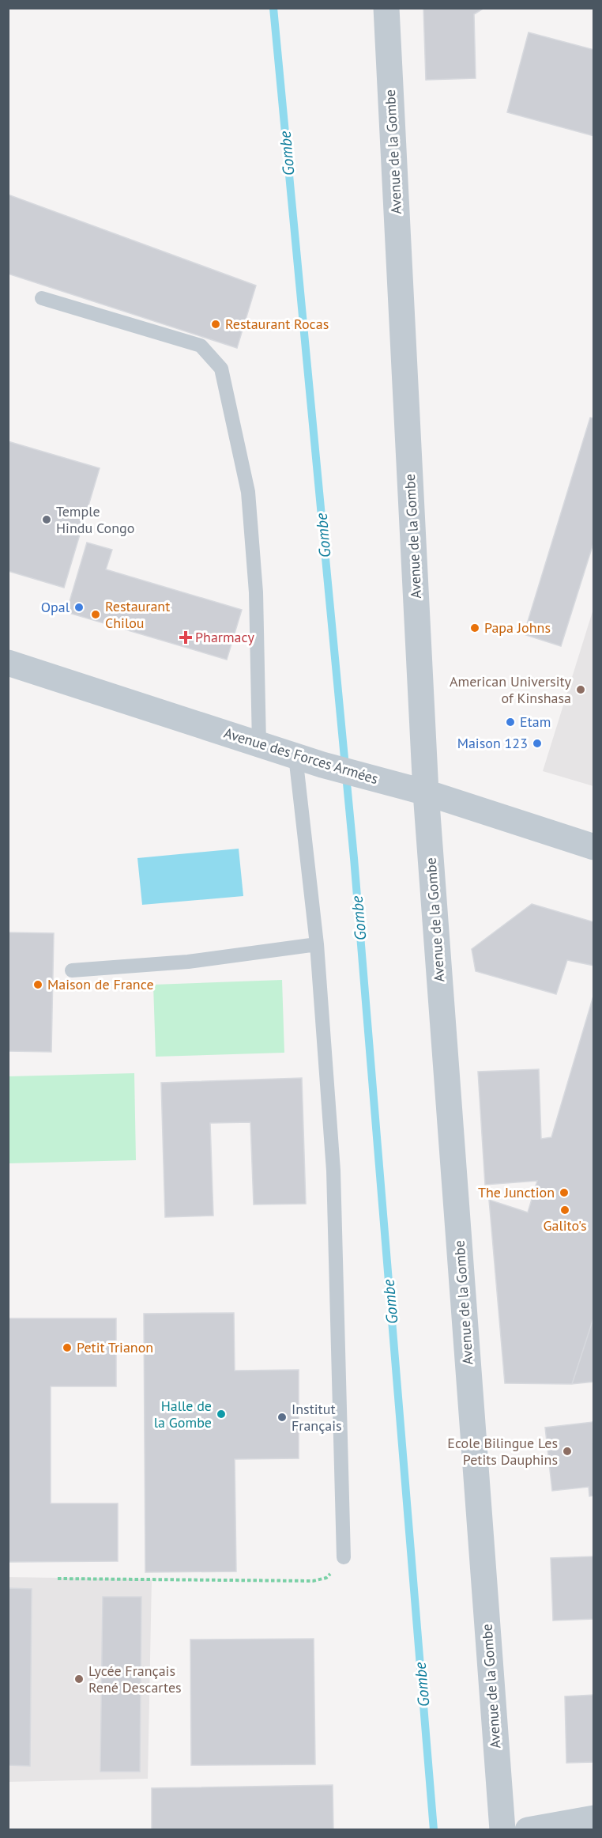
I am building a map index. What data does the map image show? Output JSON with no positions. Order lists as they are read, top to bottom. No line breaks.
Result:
{"streets":{"street":["Avenue de la Gombe","Avenue des Forces Armées"]},"crossings":[["Avenue de la Gombe","Avenue des Forces Armées"]],"water":["Gombe"],"places":{"other":["Restaurant Rocas","Temple Hindu Congo","Opal","Restaurant Chilou","Papa Johns","American University of Kinshasa","Etam","Maison 123","Maison de France","The Junction","Galito's","Petit Trianon","Halle de la Gombe","Institut Français","Ecole Bilingue Les Petits Dauphins","Lycée Français René Descartes"],"health":["Pharmacy"]}}
